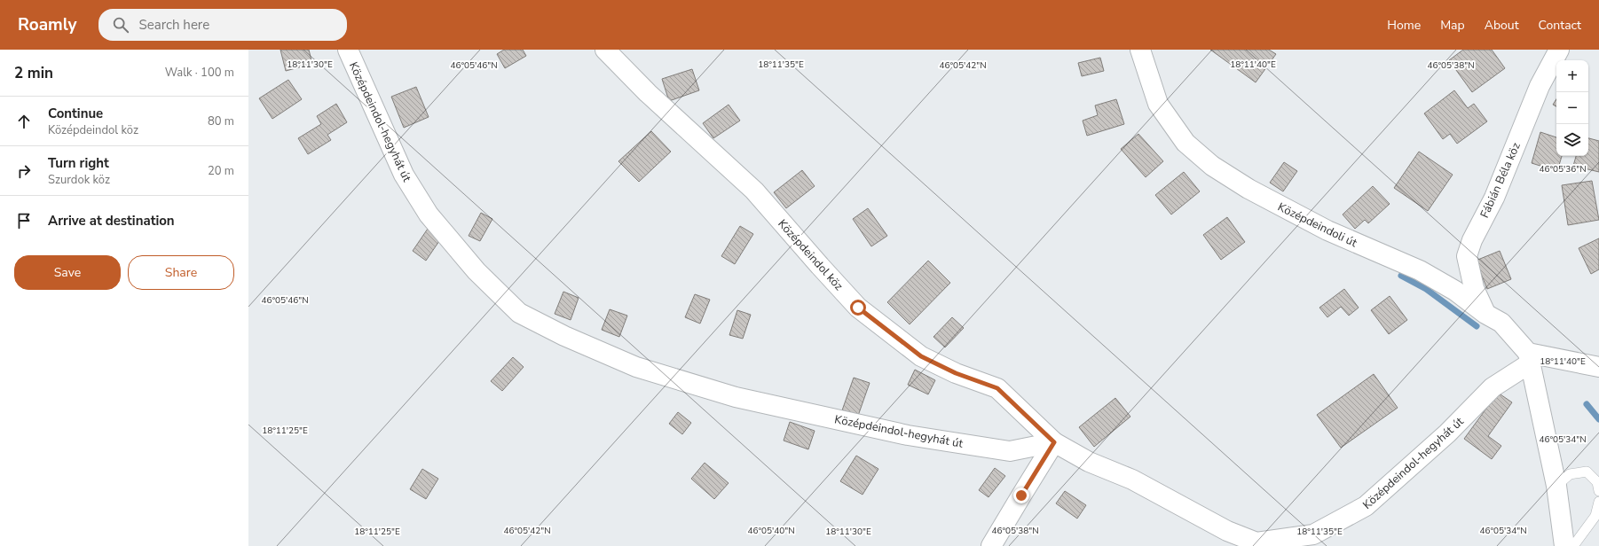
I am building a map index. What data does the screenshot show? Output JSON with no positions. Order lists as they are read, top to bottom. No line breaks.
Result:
{"streets":{"street":["Középdeindol-hegyhát út","Fábián Béla köz","Középdeindoli út","Középdeindol köz"]},"crossings":[["Középdeindol-hegyhát út","Középdeindoli út"],["Középdeindol-hegyhát út","Középdeindol köz"],["Fábián Béla köz","Középdeindoli út"]],"page":{"header":"Roamly","search":"Search here","nav":["Home","Map","About","Contact"],"heading":["2 min","Walk · 100 m"],"map_buttons":["+","−"],"list":[["Continue","Középdeindol köz","80 m"],["Turn right","Szurdok köz","20 m"],"Arrive at destination"],"buttons":["Save","Share"]},"coordinates":["18°11'30\"E","18°11'35\"E","18°11'40\"E","46°05'46\"N","46°05'42\"N","46°05'38\"N","46°05'36\"N","18°11'25\"E","46°05'34\"N","46°05'40\"N"]}
